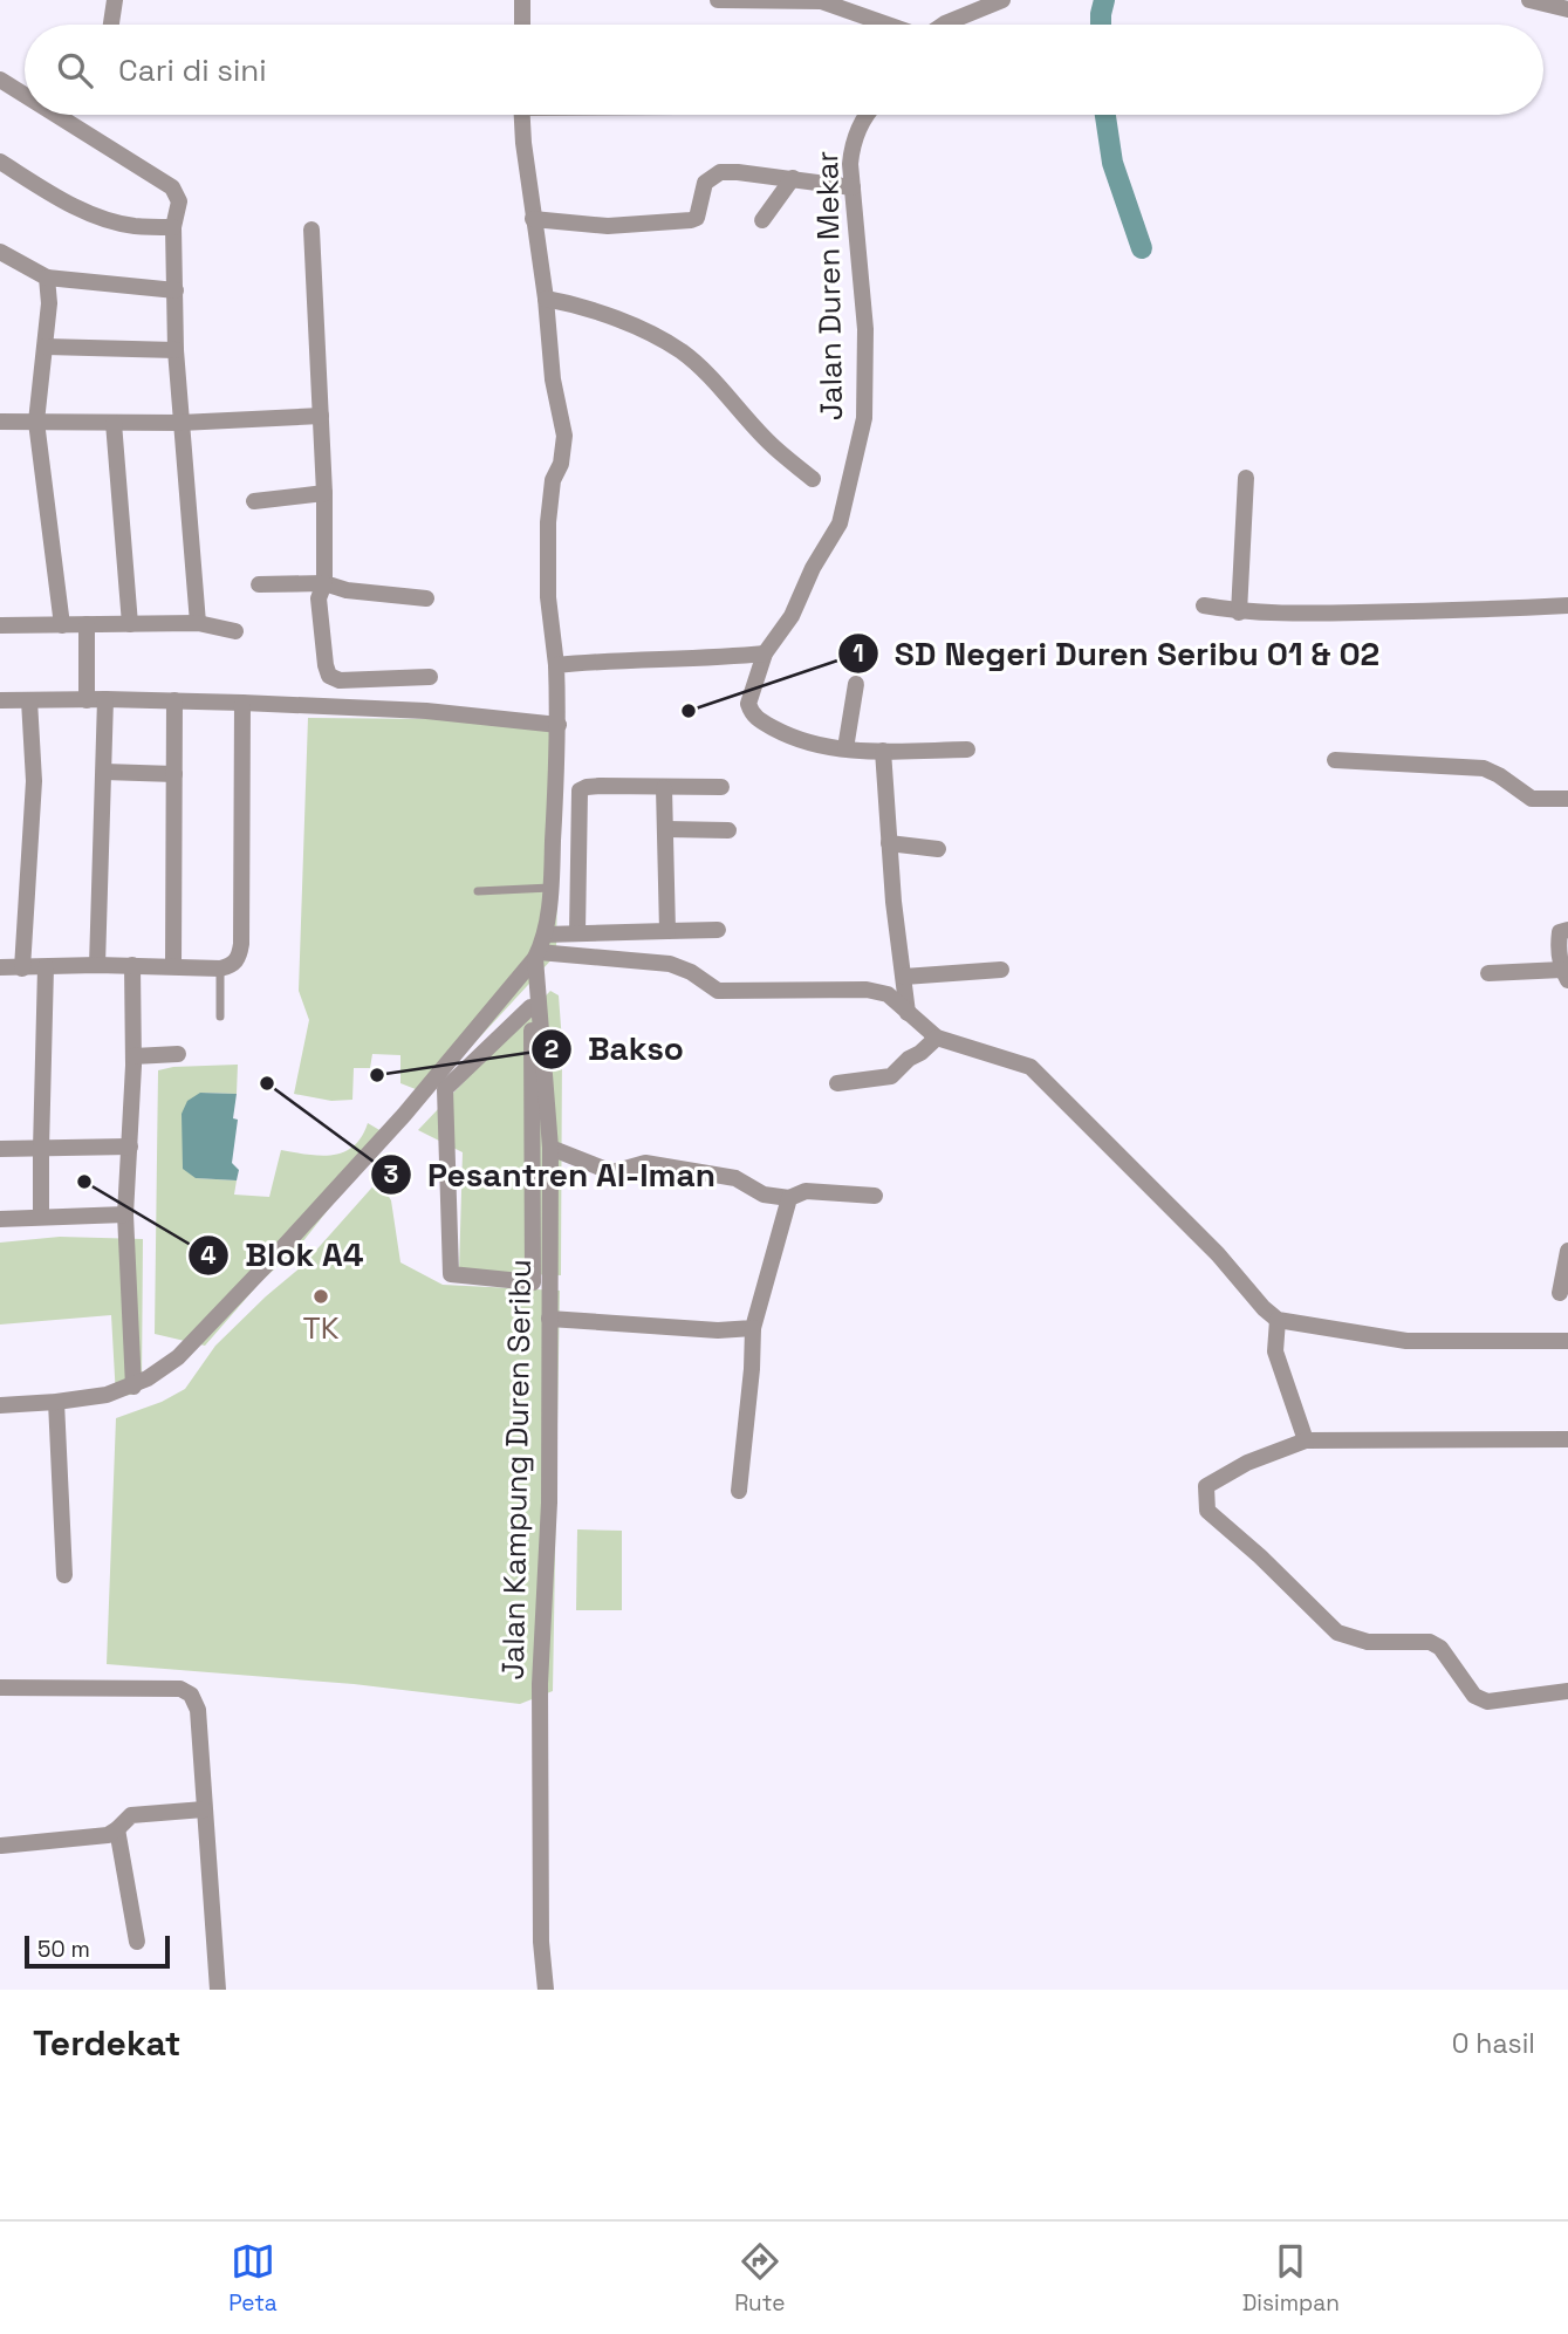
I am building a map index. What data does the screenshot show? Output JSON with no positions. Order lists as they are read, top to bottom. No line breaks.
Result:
{"streets":{"street":["Jalan Duren Mekar","Jalan Kampung Duren Seribu"]},"places":["SD Negeri Duren Seribu 01 & 02","Bakso","Pesantren Al-Iman","Blok A4","TK"],"scale_bar":"50 m","page":{"search":"Cari di sini","scale":"50 m","heading":["Terdekat","0 hasil"],"nav":["Peta","Rute","Disimpan"]}}
